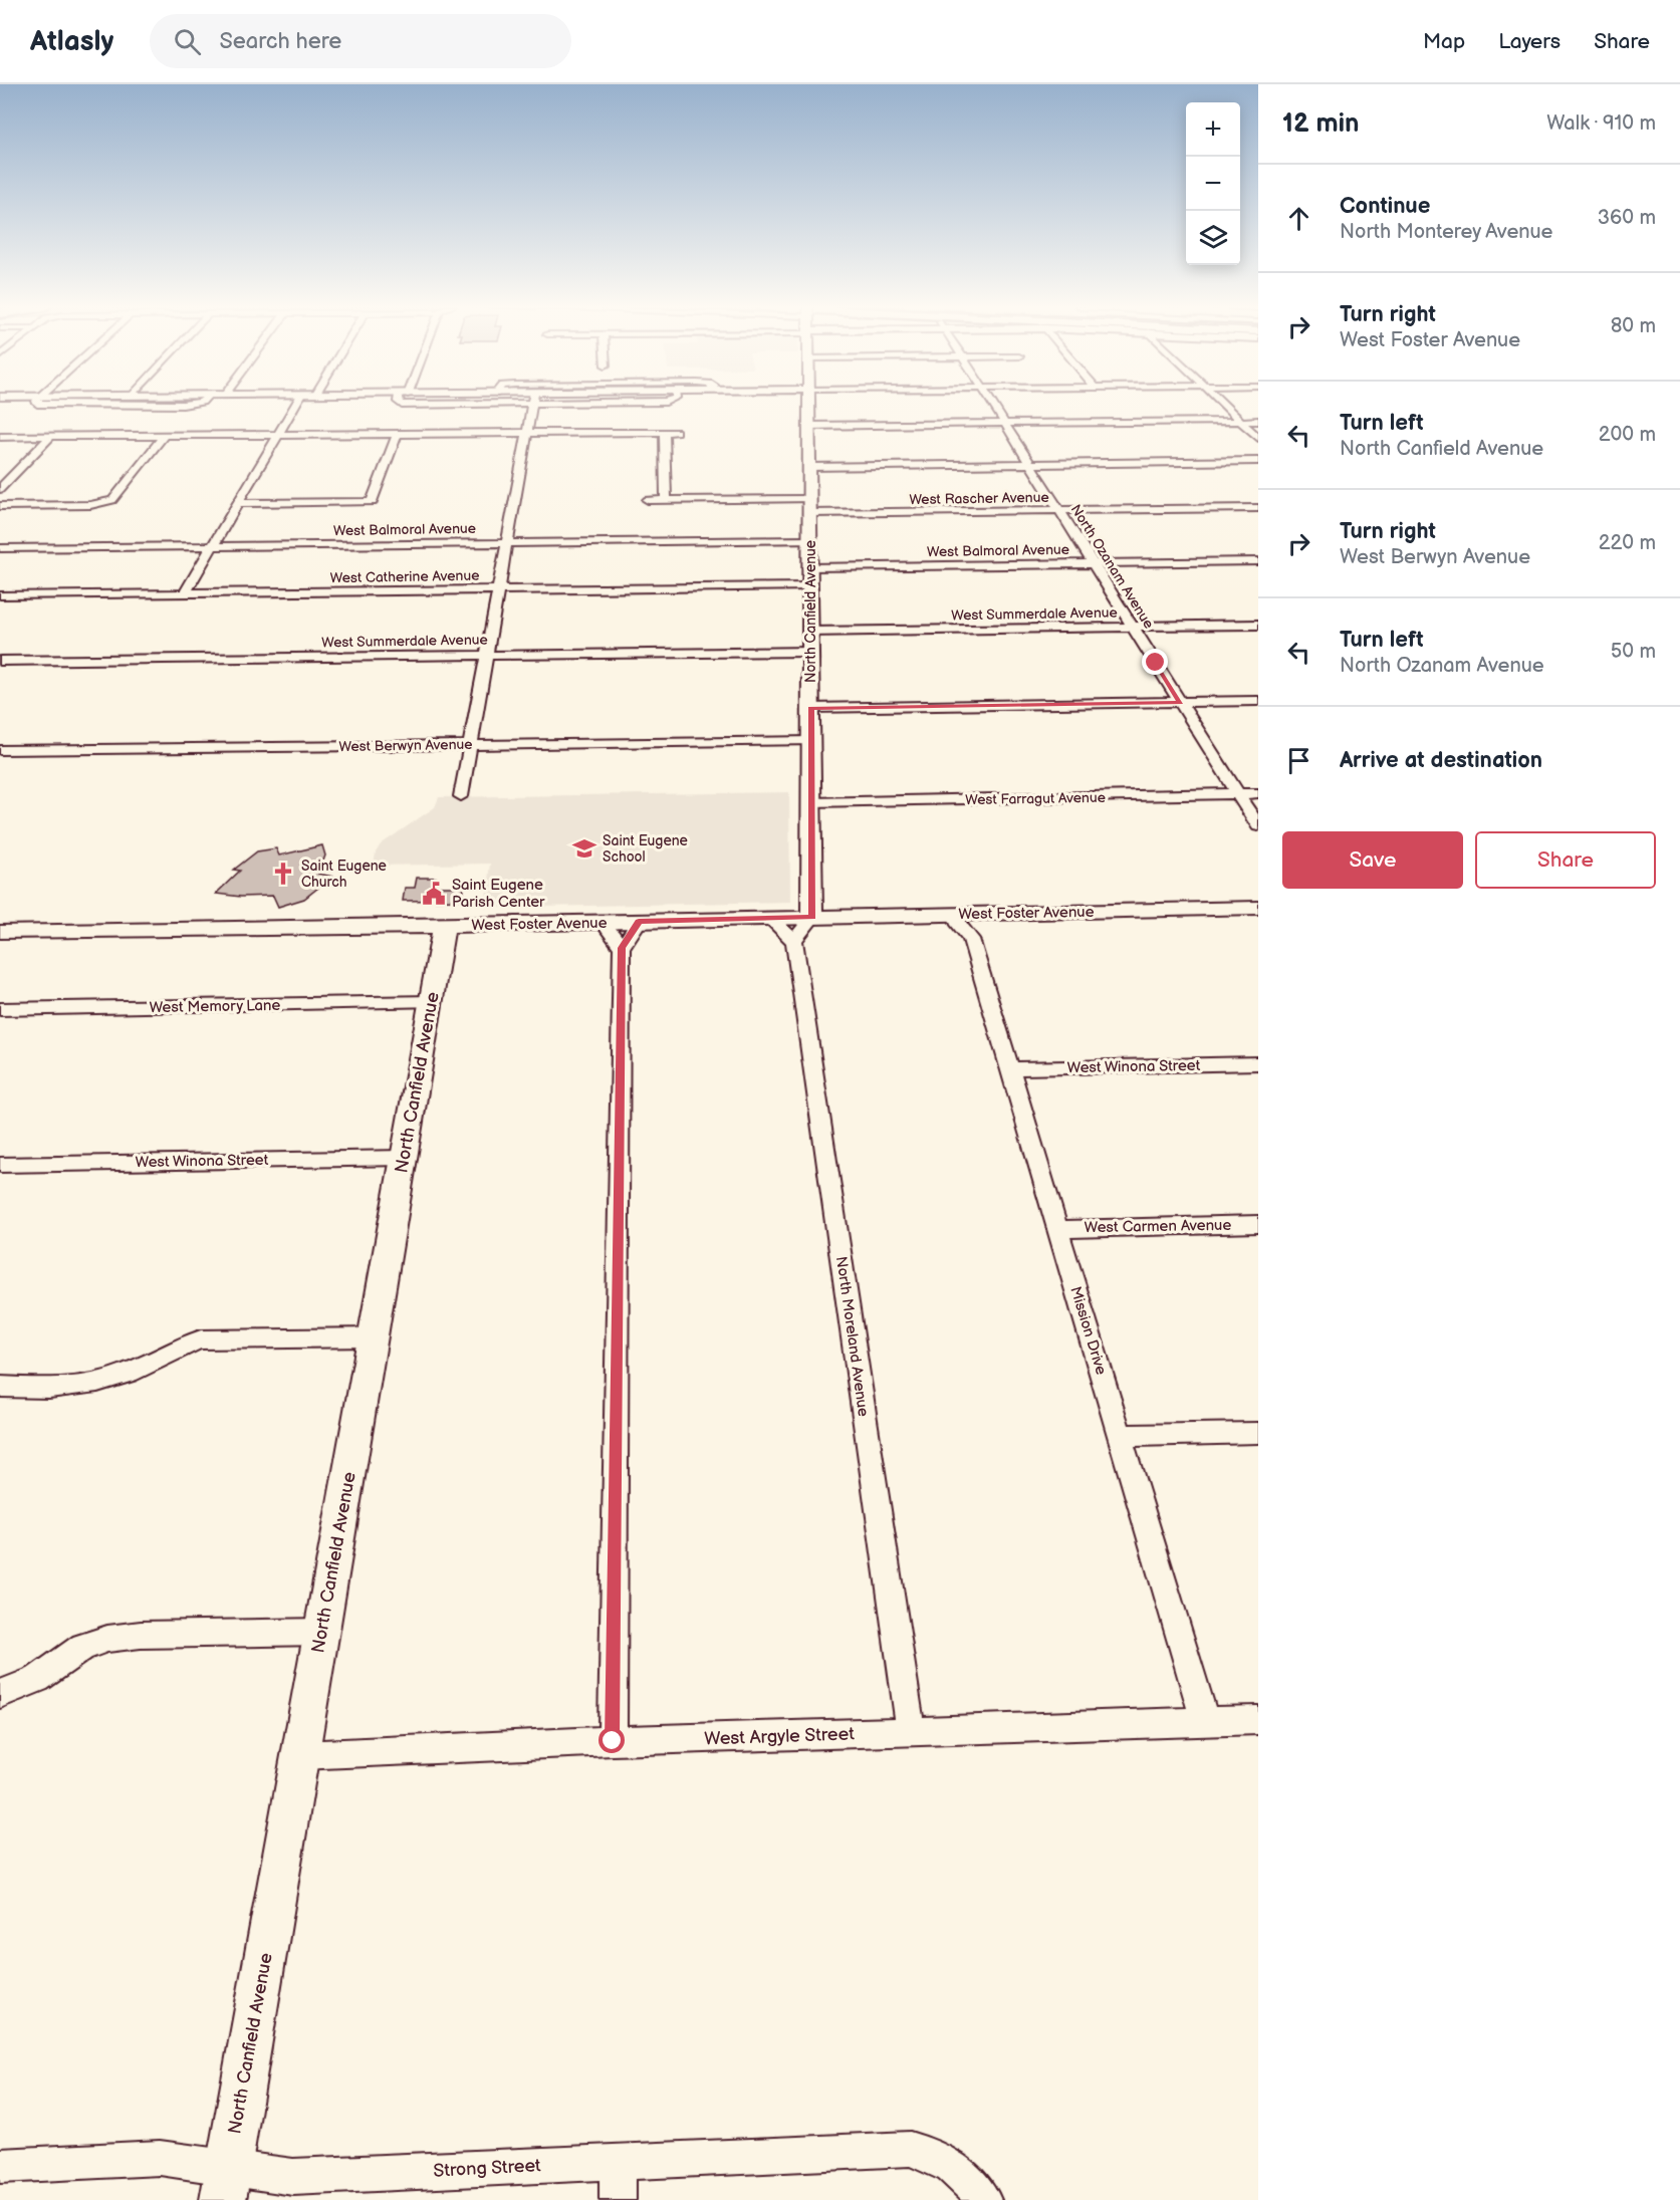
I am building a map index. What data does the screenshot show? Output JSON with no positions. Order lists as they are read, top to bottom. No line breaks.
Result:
{"streets":{"street":["West Rascher Avenue","West Balmoral Avenue","North Ozanam Avenue","West Catherine Avenue","North Canfield Avenue","West Summerdale Avenue","West Berwyn Avenue","West Farragut Avenue","West Foster Avenue","West Memory Lane","West Winona Street","West Carmen Avenue","Mission Drive","North Moreland Avenue","West Argyle Street","Strong Street"]},"crossings":[["West Rascher Avenue","North Ozanam Avenue"],["West Rascher Avenue","North Canfield Avenue"],["West Balmoral Avenue","North Ozanam Avenue"],["West Balmoral Avenue","North Canfield Avenue"],["North Ozanam Avenue","West Summerdale Avenue"],["North Ozanam Avenue","West Farragut Avenue"],["West Catherine Avenue","North Canfield Avenue"],["North Canfield Avenue","West Summerdale Avenue"],["North Canfield Avenue","West Berwyn Avenue"],["North Canfield Avenue","West Farragut Avenue"],["North Canfield Avenue","West Foster Avenue"],["North Canfield Avenue","West Memory Lane"],["North Canfield Avenue","West Winona Street"],["North Canfield Avenue","West Argyle Street"],["North Canfield Avenue","Strong Street"],["West Foster Avenue","Mission Drive"],["West Winona Street","Mission Drive"],["West Carmen Avenue","Mission Drive"],["Mission Drive","West Argyle Street"],["North Moreland Avenue","West Argyle Street"]],"places":{"school or university":["Saint Eugene School"],"church":["Saint Eugene Church"],"public building":["Saint Eugene Parish Center"]},"page":{"header":"Atlasly","search":"Search here","nav":["Map","Layers","Share"],"heading":["12 min","Walk · 910 m"],"map_buttons":["+","−"],"list":[["Continue","North Monterey Avenue","360 m"],["Turn right","West Foster Avenue","80 m"],["Turn left","North Canfield Avenue","200 m"],["Turn right","West Berwyn Avenue","220 m"],["Turn left","North Ozanam Avenue","50 m"],"Arrive at destination"],"buttons":["Save","Share"]}}
